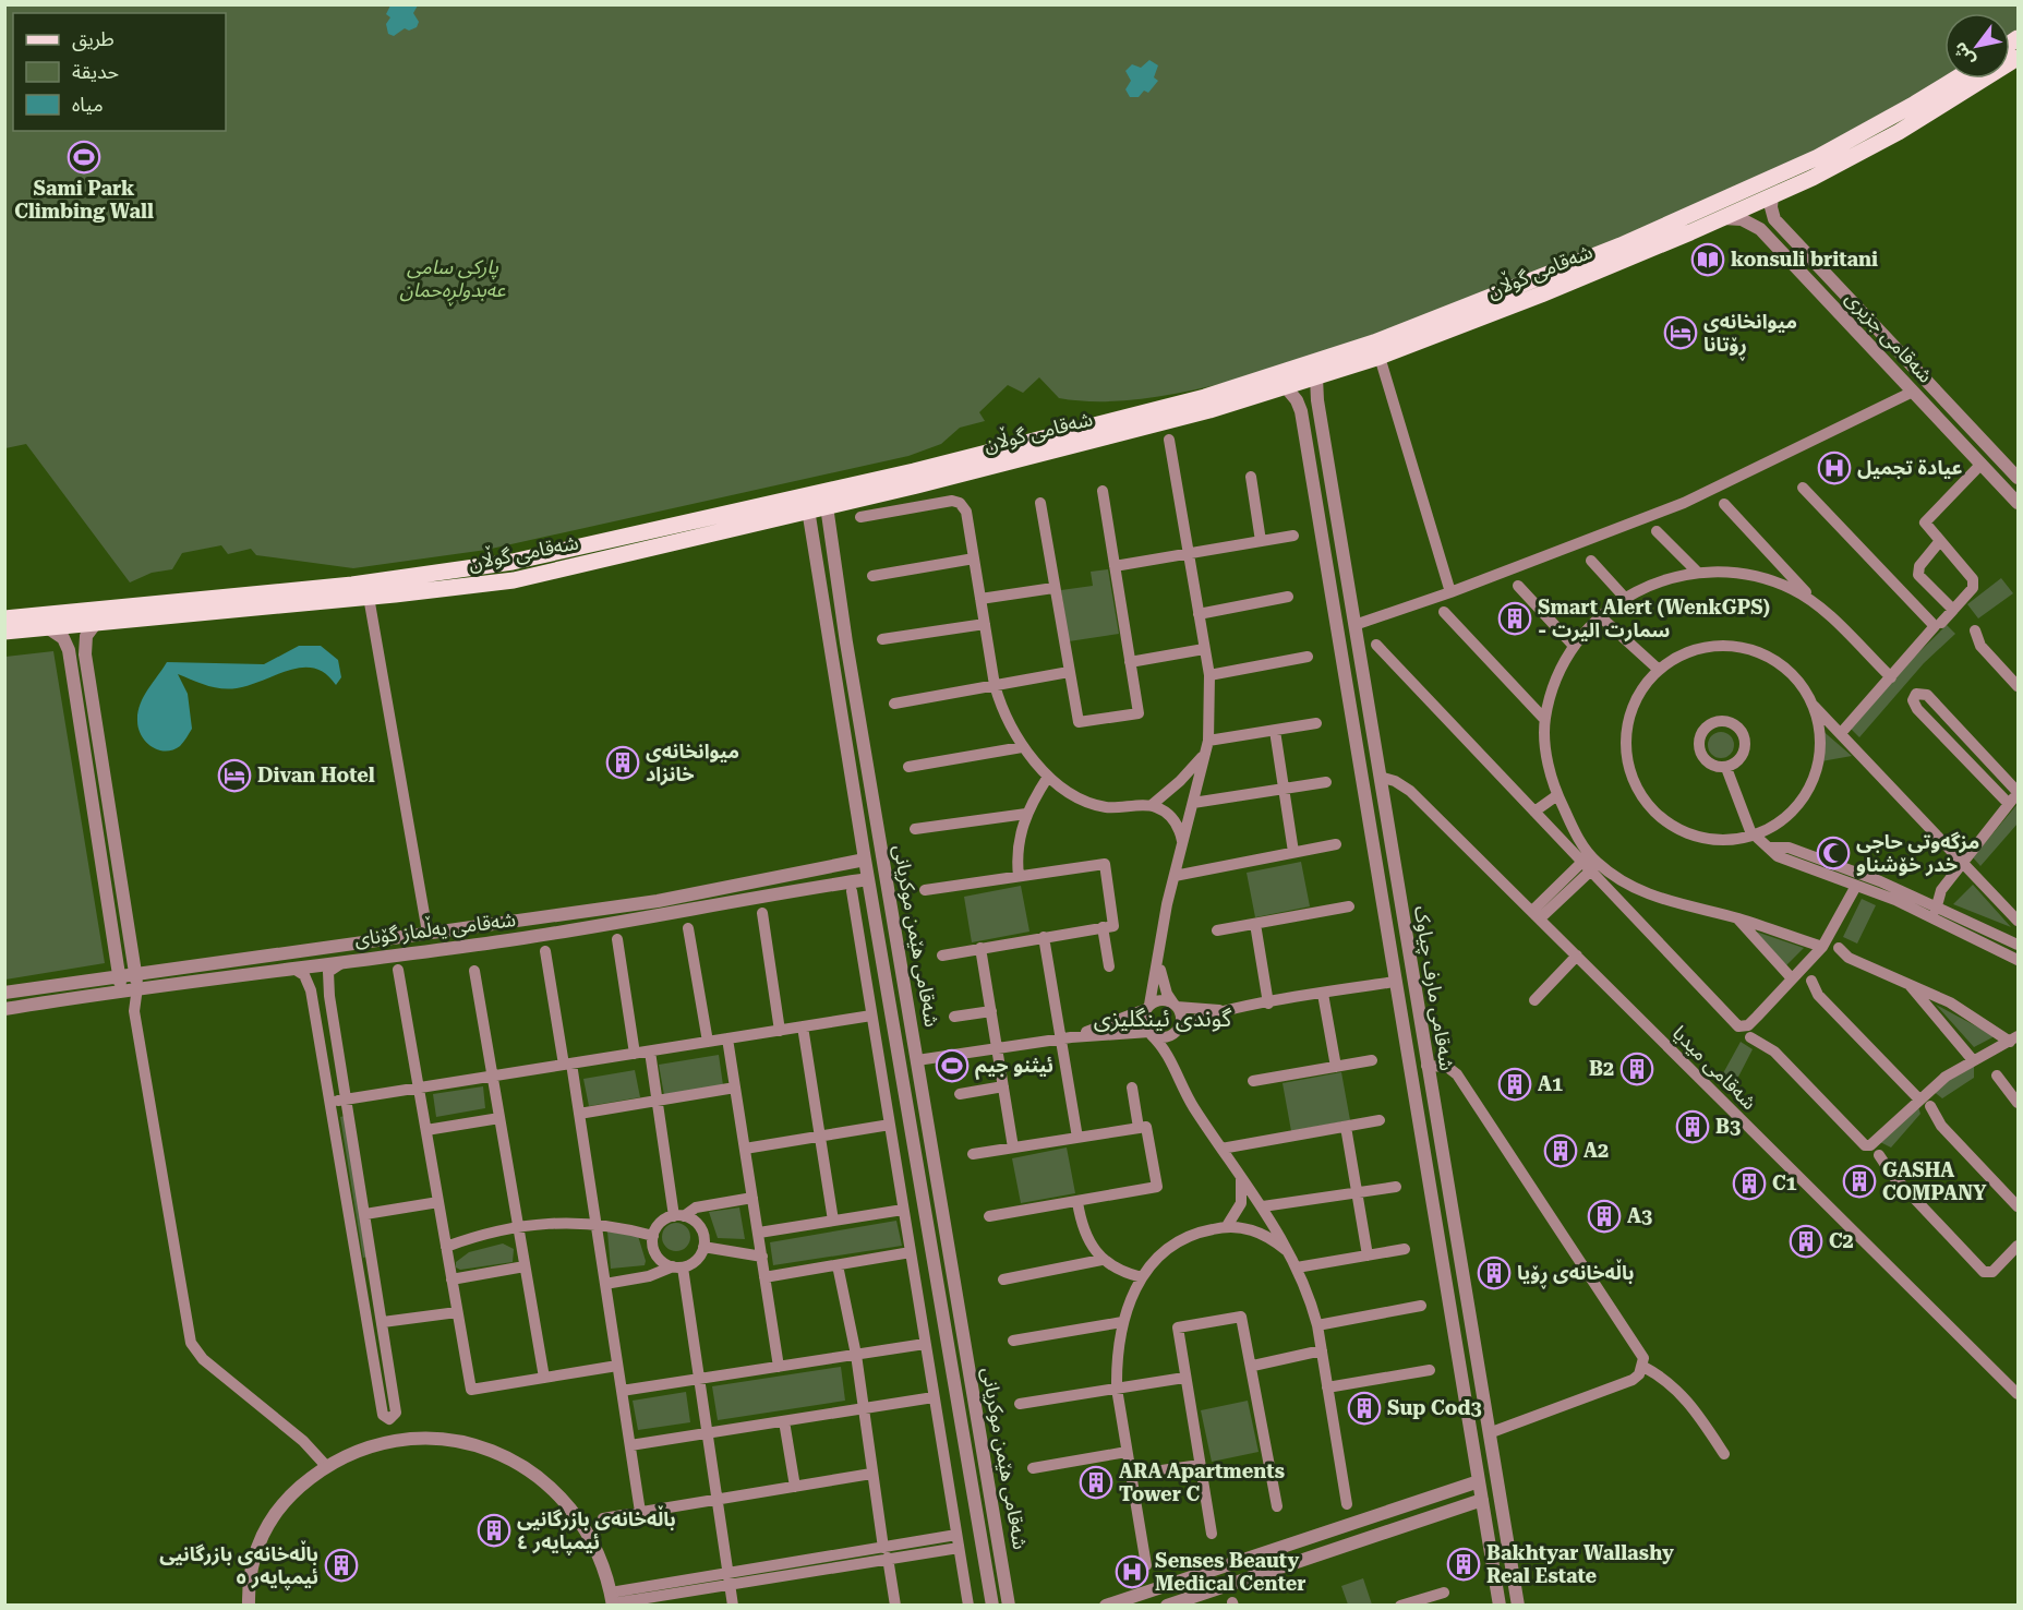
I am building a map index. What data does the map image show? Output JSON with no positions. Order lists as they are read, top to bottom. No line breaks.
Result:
{"streets":{"main road":["شەقامی گوڵان"],"street":["شەقامی جزیری","شەقامی یەڵماز گۆنای","شەقامی هێمن موکریانی","شەقامی مارف چیاوک","شەقامی میدیا"]},"crossings":[["شەقامی گوڵان","شەقامی جزیری"],["شەقامی گوڵان","شەقامی هێمن موکریانی"],["شەقامی گوڵان","شەقامی مارف چیاوک"],["شەقامی یەڵماز گۆنای","شەقامی هێمن موکریانی"],["شەقامی مارف چیاوک","شەقامی میدیا"]],"districts":["گوندی ئینگلیزی"],"parks":["پارکی سامی عەبدولڕەحمان"],"places":{"sports":["Sami Park Climbing Wall","ئيثنو جيم"],"library":["konsuli britani"],"hotel":["میوانخانەی ڕۆتانا","Divan Hotel"],"hospital":["عيادة تجميل","Senses Beauty Medical Center"],"building":["Smart Alert (WenkGPS) - سمارت اليرت","میوانخانەی خانزاد","B2","A1","B3","A2","GASHA COMPANY","C1","A3","C2","باڵەخانەی ڕۆیا","Sup Cod3","ARA Apartments Tower C","باڵەخانەی بازرگانیی ئیمپایەر ٤","Bakhtyar Wallashy Real Estate","باڵەخانەی بازرگانیی ئیمپایەر ٥"],"mosque":["مزگه‌وتی حاجی خدر خۆشناو"]},"legend":["طريق","حديقة","مياه"],"north":"bottom left"}
